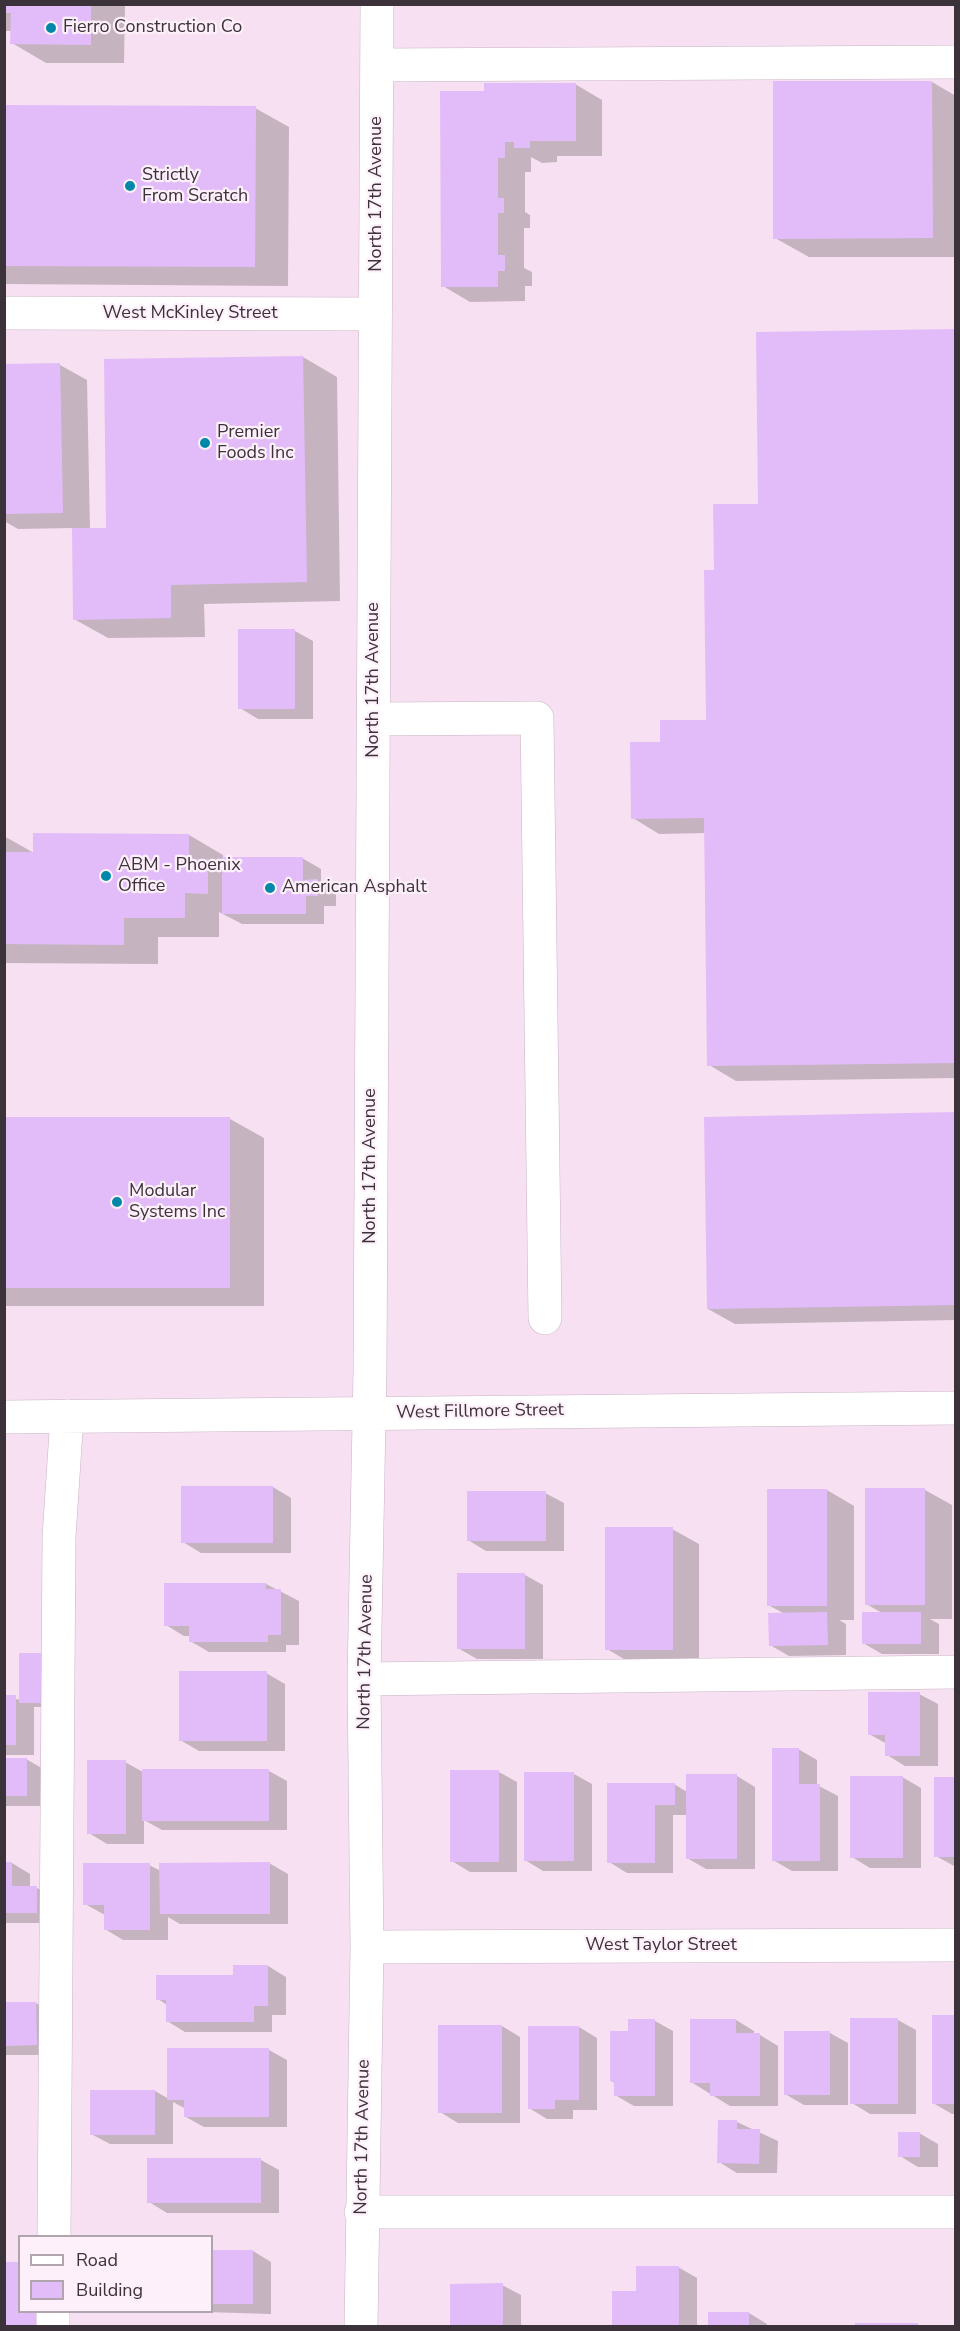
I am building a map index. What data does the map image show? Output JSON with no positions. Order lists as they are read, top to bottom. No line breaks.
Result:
{"streets":{"street":["North 17th Avenue","West McKinley Street","West Fillmore Street","West Taylor Street"]},"crossings":[["North 17th Avenue","West McKinley Street"],["North 17th Avenue","West Fillmore Street"],["North 17th Avenue","West Taylor Street"]],"places":["Fierro Construction Co","Strictly From Scratch","Premier Foods Inc","ABM - Phoenix Office","American Asphalt","Modular Systems Inc"],"legend":["Road","Building"]}
